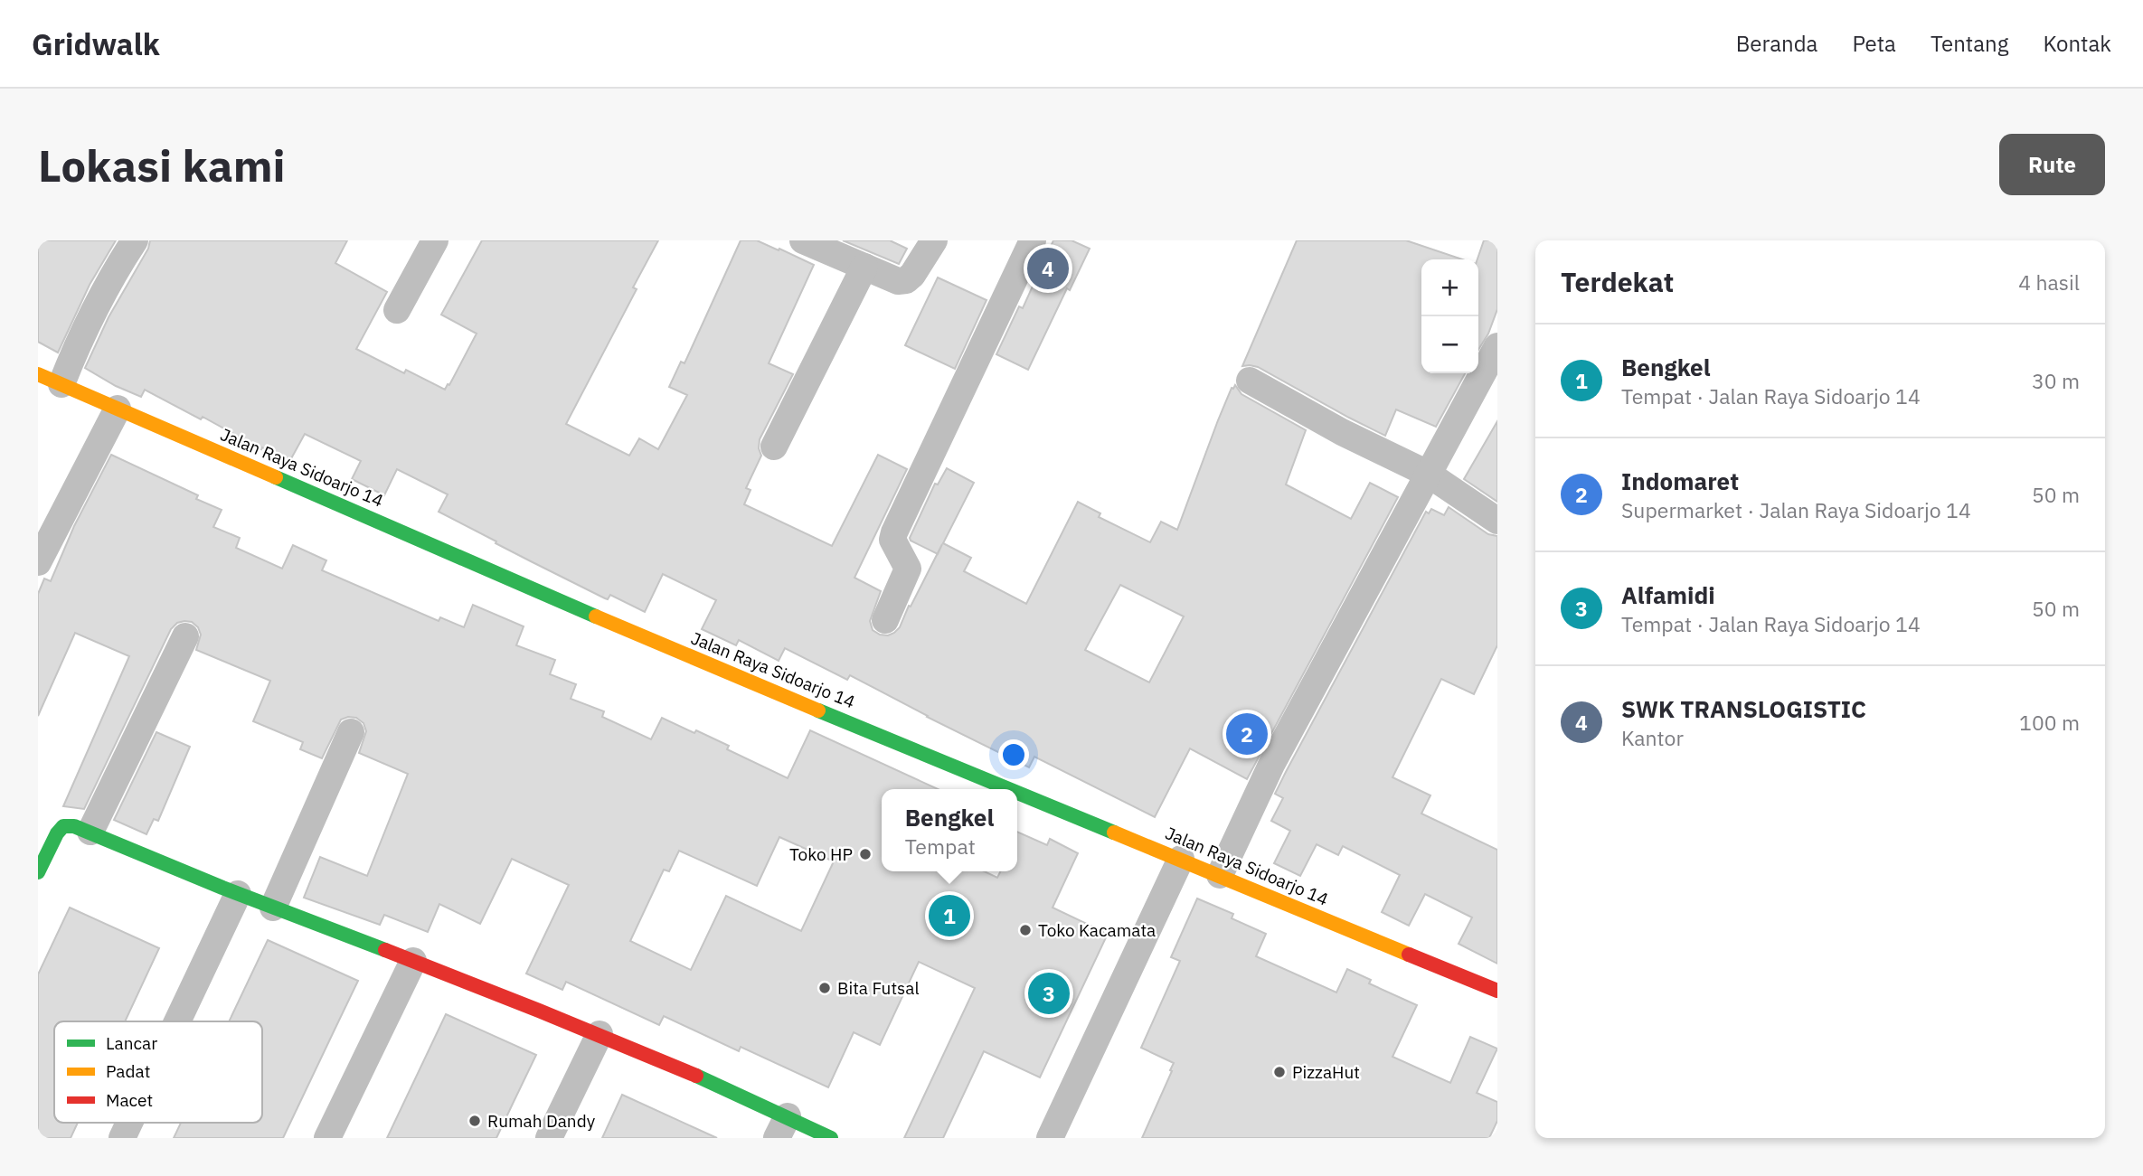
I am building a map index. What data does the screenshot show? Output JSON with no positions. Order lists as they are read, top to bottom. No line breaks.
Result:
{"streets":{"main road":["Jalan Raya Sidoarjo 14"]},"places":["Toko HP","Toko Kacamata","Bita Futsal","PizzaHut","Rumah Dandy"],"legend":["Lancar","Padat","Macet"],"page":{"header":"Gridwalk","nav":["Beranda","Peta","Tentang","Kontak"],"buttons":"Rute","title":"Lokasi kami","heading":["Terdekat","4 hasil"],"pins":["4","2","1","3"],"map_buttons":["+","−"],"list":[{"mark":"1","name":"Bengkel","note":"Tempat · Jalan Raya Sidoarjo 14","value":"30 m"},{"mark":"2","name":"Indomaret","note":"Supermarket · Jalan Raya Sidoarjo 14","value":"50 m"},{"mark":"3","name":"Alfamidi","note":"Tempat · Jalan Raya Sidoarjo 14","value":"50 m"},{"mark":"4","name":"SWK TRANSLOGISTIC","note":"Kantor","value":"100 m"}],"popup":["Bengkel","Tempat"]}}
